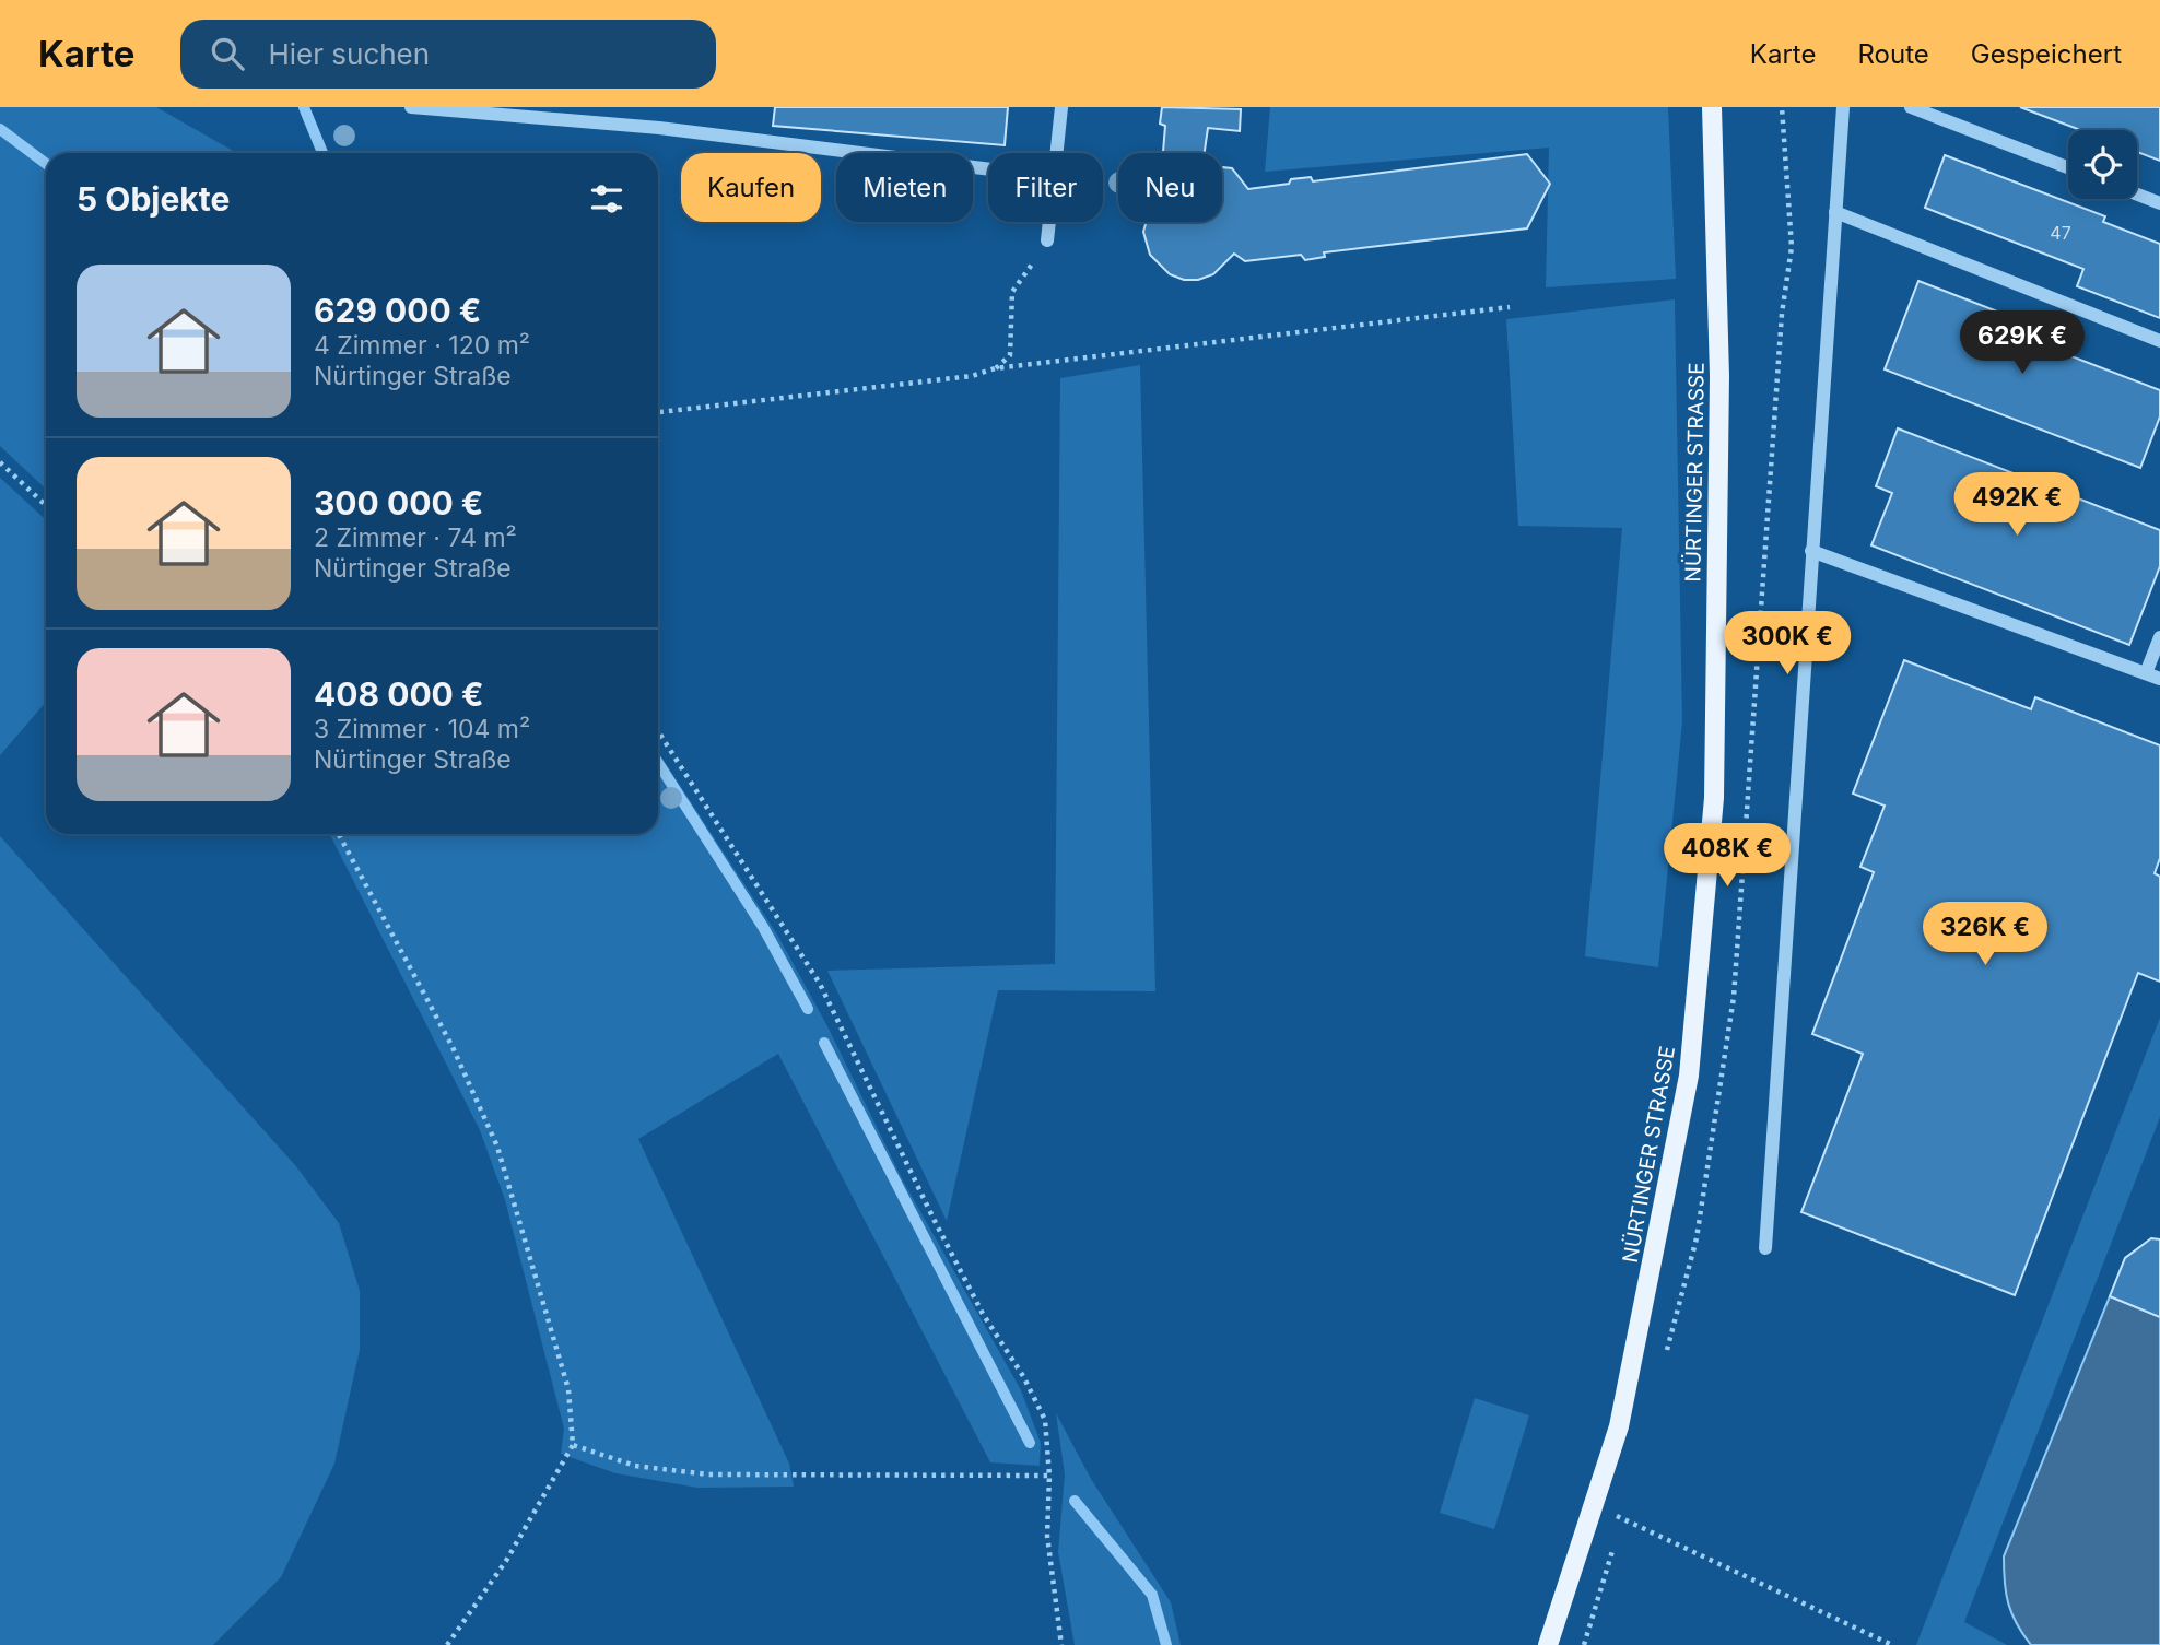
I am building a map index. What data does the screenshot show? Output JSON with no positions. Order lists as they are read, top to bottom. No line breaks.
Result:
{"streets":{"main road":["NÜRTINGER STRASSE"]},"house_numbers":["47"],"page":{"header":"Karte","search":"Hier suchen","nav":["Karte","Route","Gespeichert"],"chip":["Kaufen","Mieten","Filter","Neu"],"heading":"5 Objekte","list":[{"name":"629 000 €","note":"4 Zimmer · 120 m² · Nürtinger Straße"},{"name":"300 000 €","note":"2 Zimmer · 74 m² · Nürtinger Straße"},{"name":"408 000 €","note":"3 Zimmer · 104 m² · Nürtinger Straße"}],"price":["629K €","492K €","300K €","408K €","326K €"]}}
